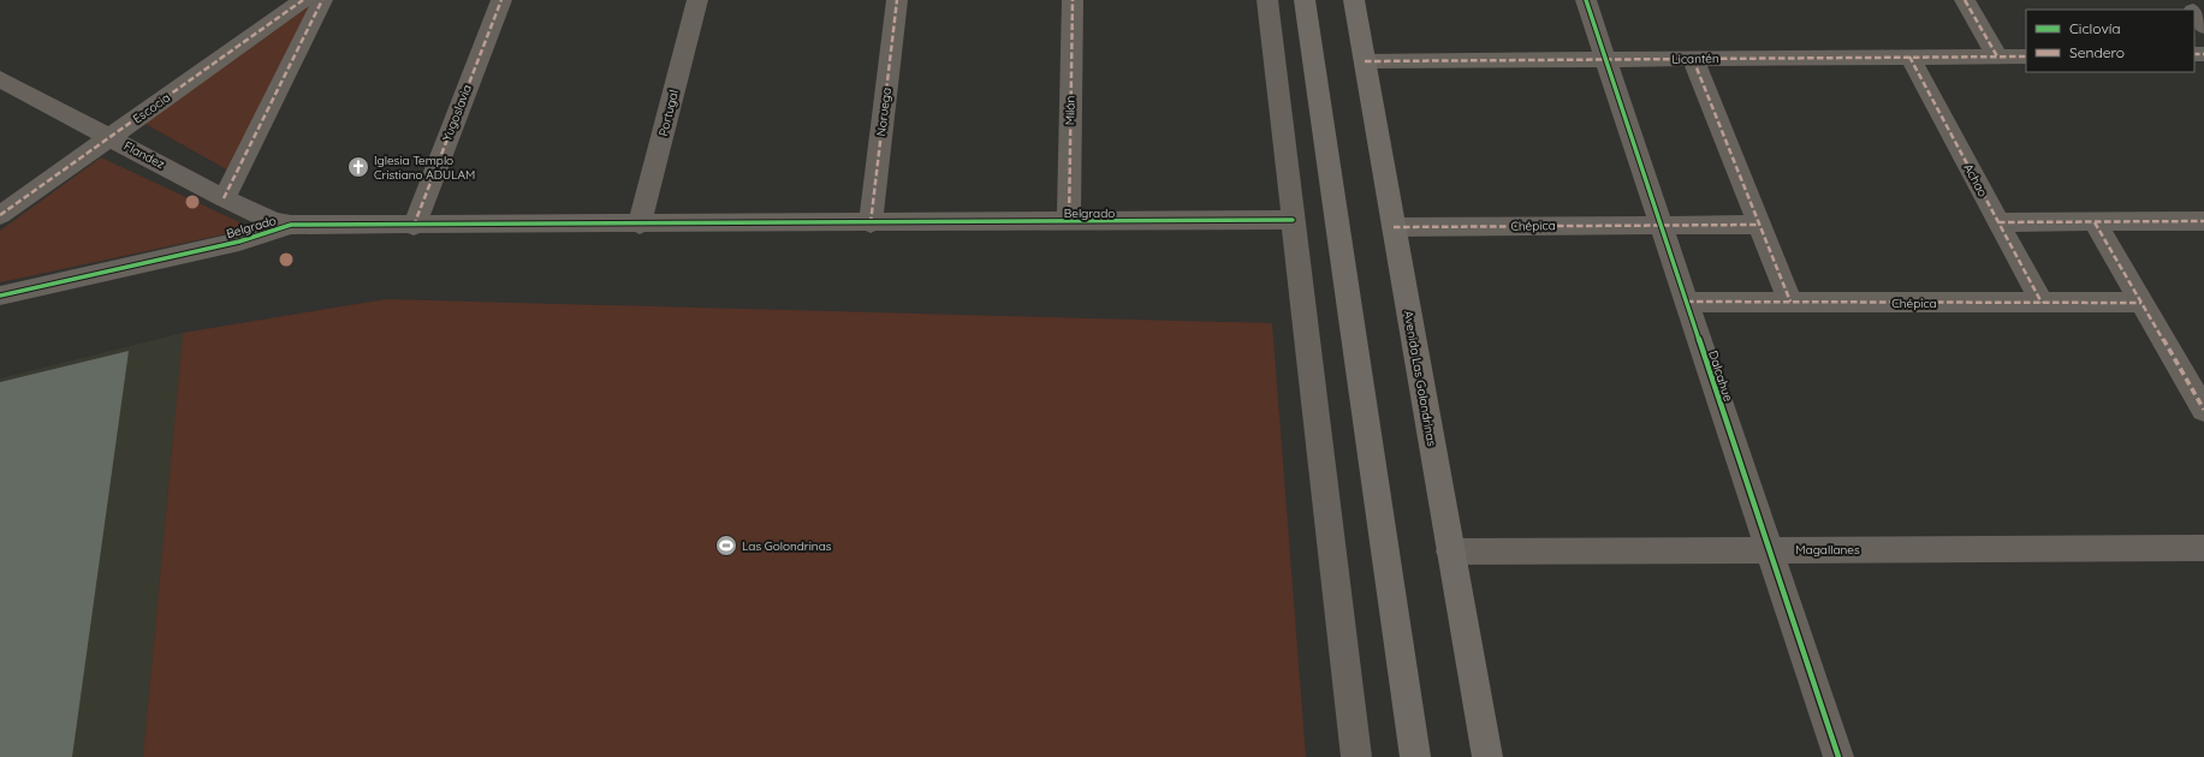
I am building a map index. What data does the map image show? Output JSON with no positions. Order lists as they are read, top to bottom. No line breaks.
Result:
{"streets":{"main road":["Avenida Las Golondrinas"],"street":["Licantén","Escocia","Milán","Noruega","Yugoslavia","Portugal","Flandez","Achao","Belgrado","Chépica","Dalcahue","Magallanes"]},"crossings":[["Licantén","Achao"],["Licantén","Dalcahue"],["Licantén","Avenida Las Golondrinas"],["Escocia","Flandez"],["Milán","Belgrado"],["Noruega","Belgrado"],["Yugoslavia","Belgrado"],["Portugal","Belgrado"],["Flandez","Belgrado"],["Achao","Chépica"],["Chépica","Dalcahue"],["Chépica","Avenida Las Golondrinas"],["Dalcahue","Magallanes"],["Avenida Las Golondrinas","Magallanes"]],"places":{"church":["Iglesia Templo Cristiano ADULAM"],"sports":["Las Golondrinas"]},"legend":["Ciclovía","Sendero"]}
